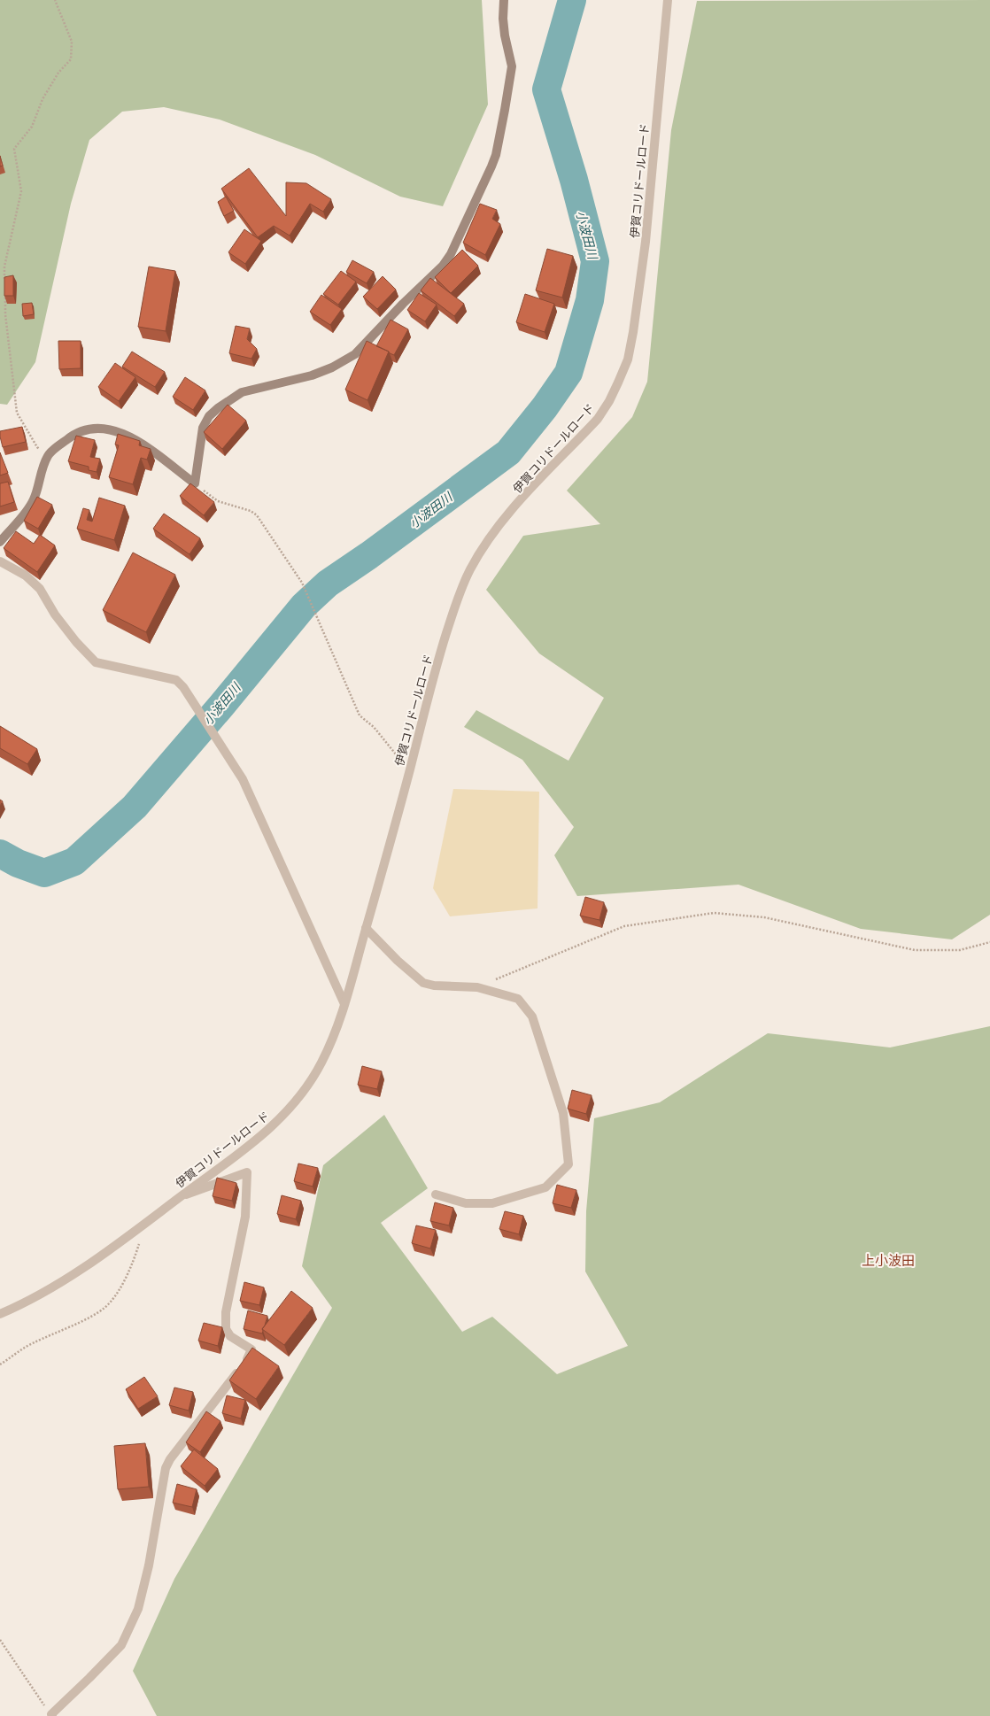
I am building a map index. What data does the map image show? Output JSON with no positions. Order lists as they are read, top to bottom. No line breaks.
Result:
{"streets":{"street":["伊賀コリドールロード"]},"districts":["上小波田"],"water":["小波田川"]}
